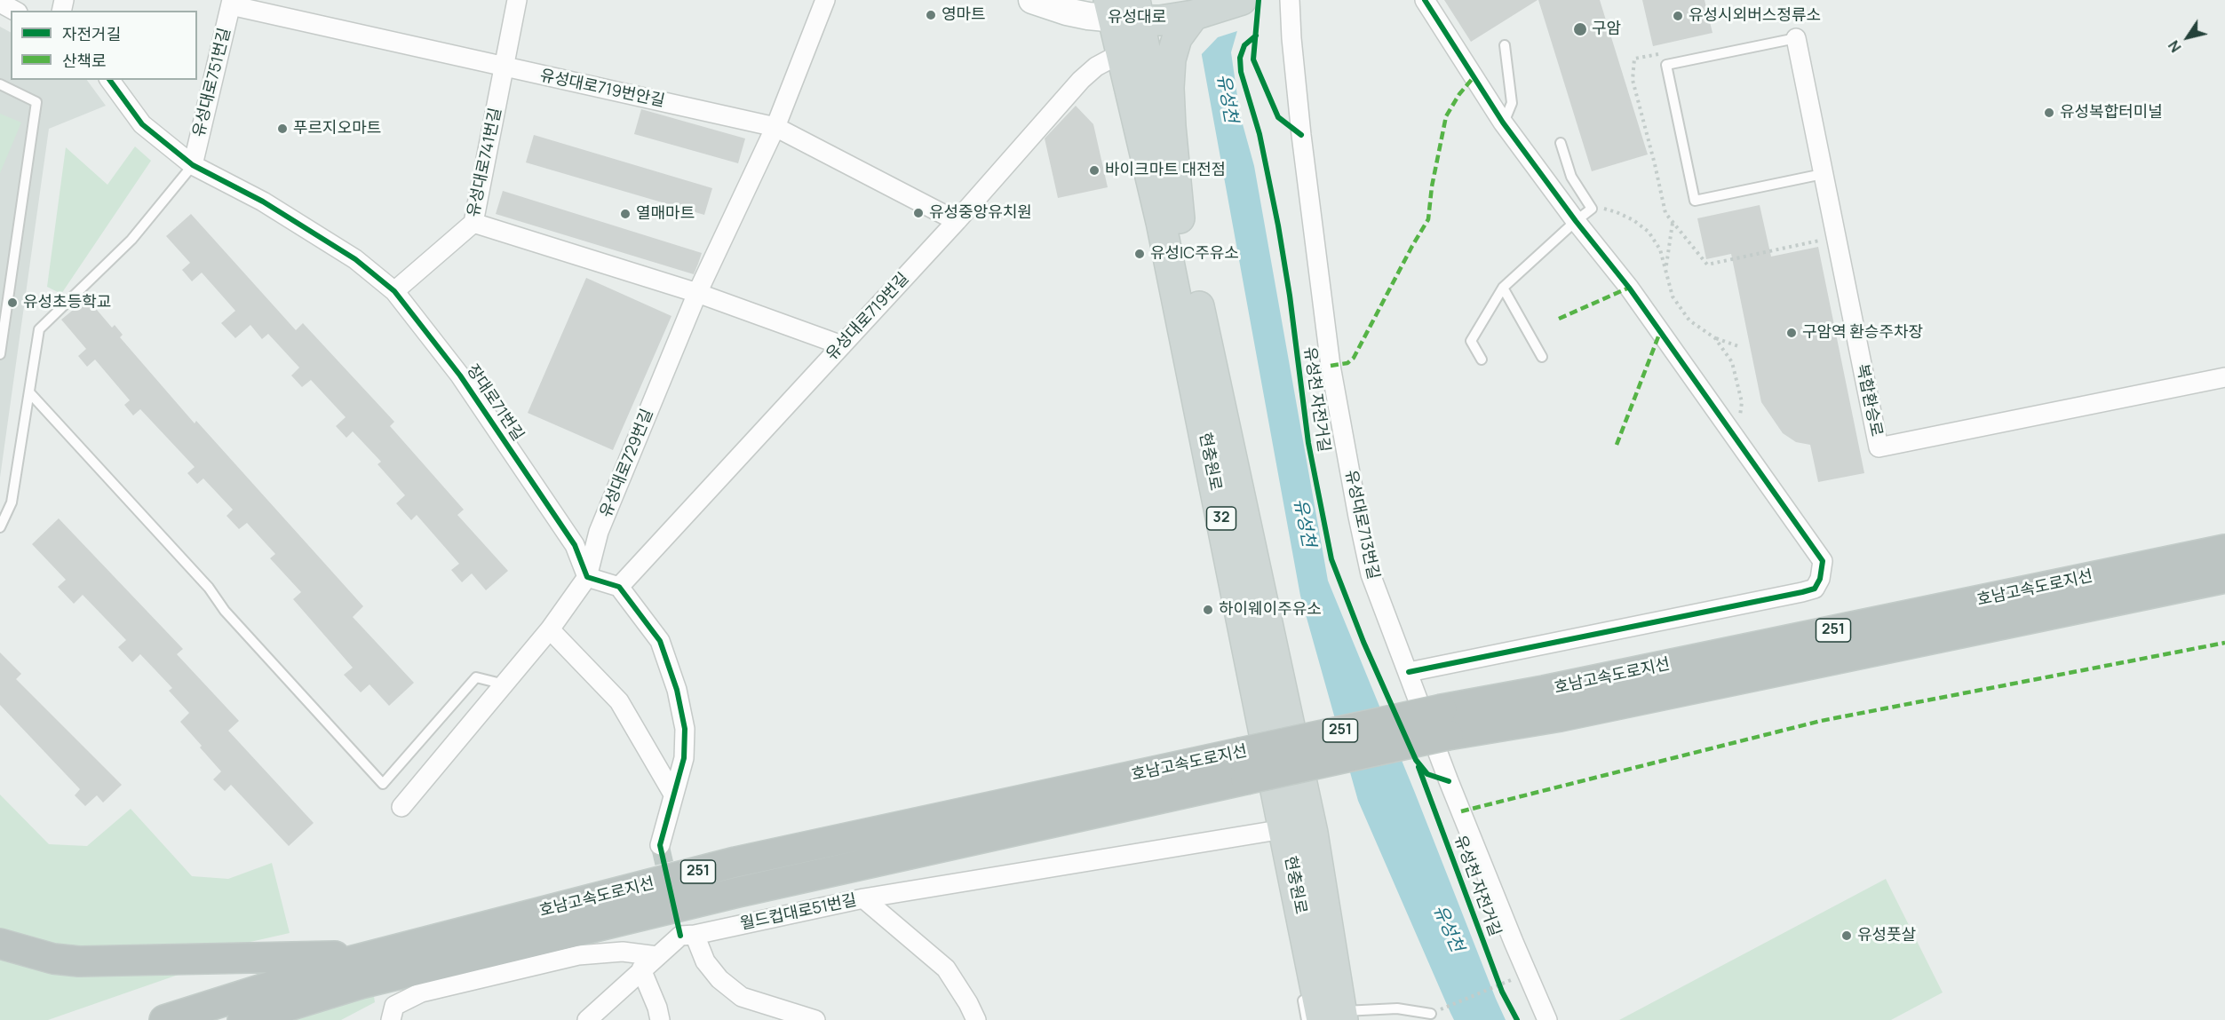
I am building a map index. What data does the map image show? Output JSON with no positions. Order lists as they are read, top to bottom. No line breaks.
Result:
{"streets":{"highway":["호남고속도로지선","251"],"main road":["유성대로","현충원로","32"],"street":["유성대로751번길","유성대로719번안길","유성대로741번길","유성대로719번길","복합환승로","장대로71번길","유성대로729번길","유성대로713번길","월드컵대로51번길"],"cycle path":["유성천 자전거길"]},"crossings":[["유성대로","현충원로"],["유성대로751번길","유성대로719번안길"],["유성대로751번길","장대로71번길"],["유성대로719번안길","유성대로741번길"],["유성대로719번안길","유성대로719번길"],["유성대로719번안길","유성대로729번길"],["유성대로741번길","장대로71번길"],["유성대로719번길","현충원로"],["장대로71번길","유성대로729번길"]],"water":["유성천"],"places":["영마트","유성시외버스정류소","구암","유성복합터미널","푸르지오마트","바이크마트 대전점","유성중앙유치원","열매마트","유성IC주유소","유성초등학교","구암역 환승주차장","하이웨이주유소","유성풋살"],"legend":["자전거길","산책로"],"north":"bottom left"}
